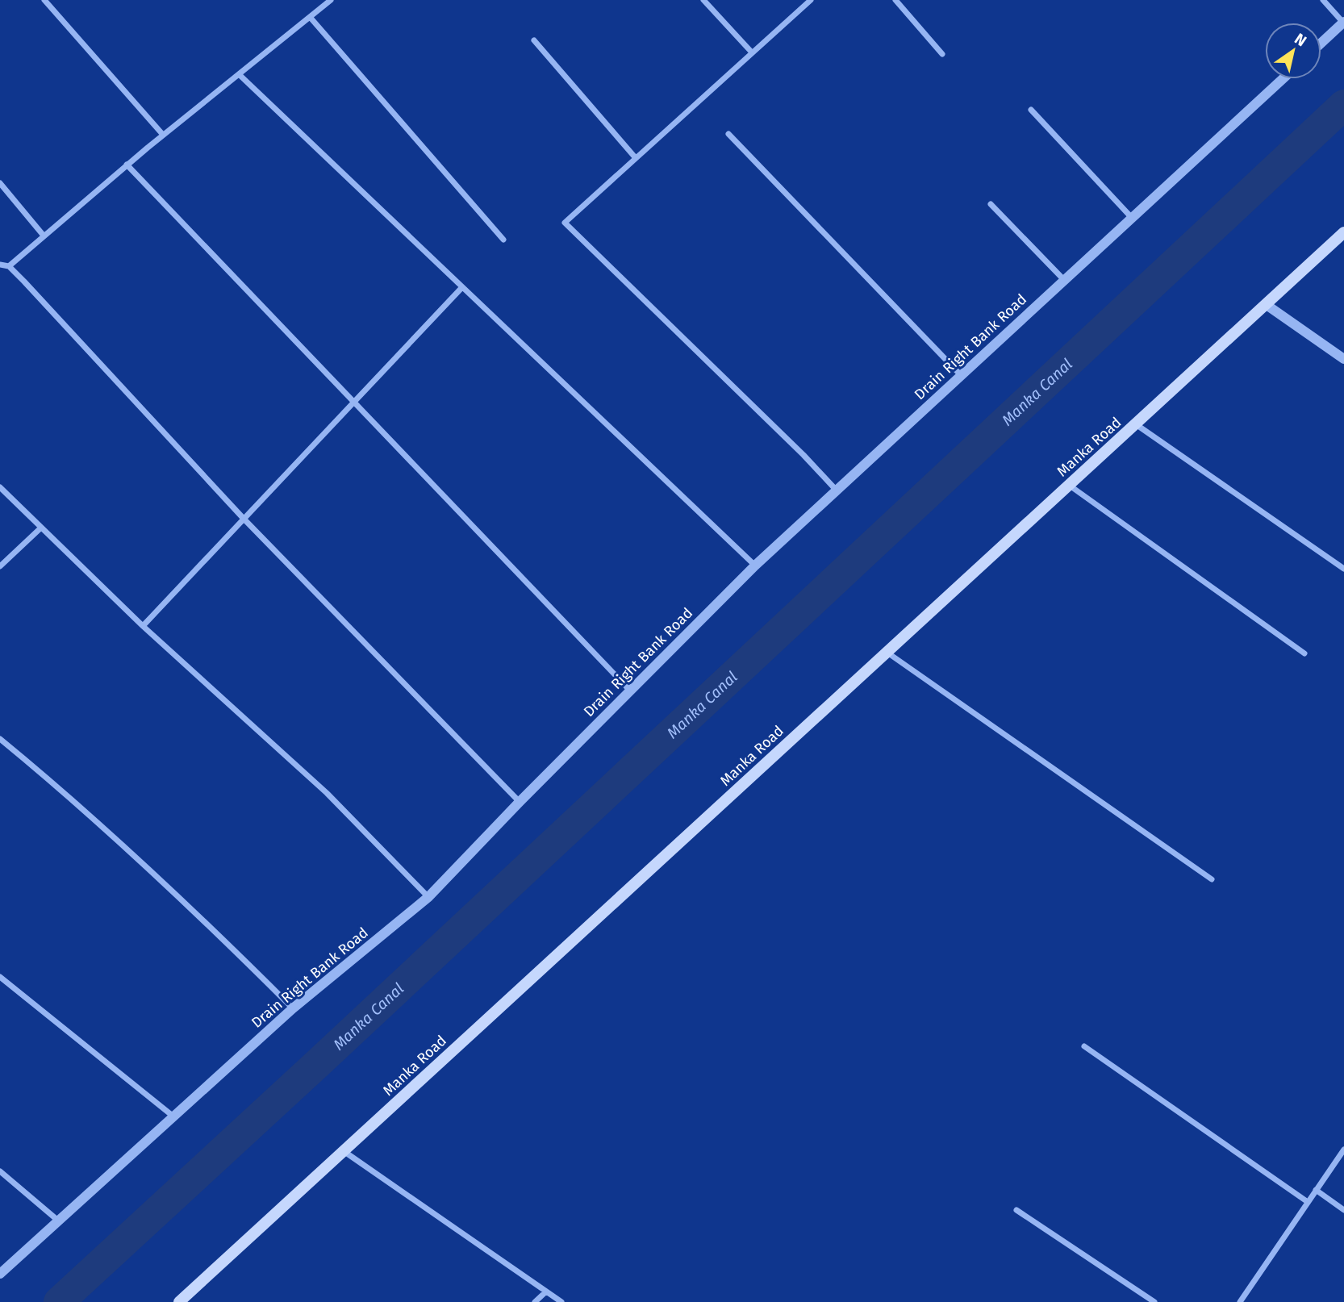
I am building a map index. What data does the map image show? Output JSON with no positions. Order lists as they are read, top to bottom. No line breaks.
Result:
{"streets":{"main road":["Manka Road"],"street":["Drain Right Bank Road"]},"water":["Manka Canal"],"north":"top right"}
